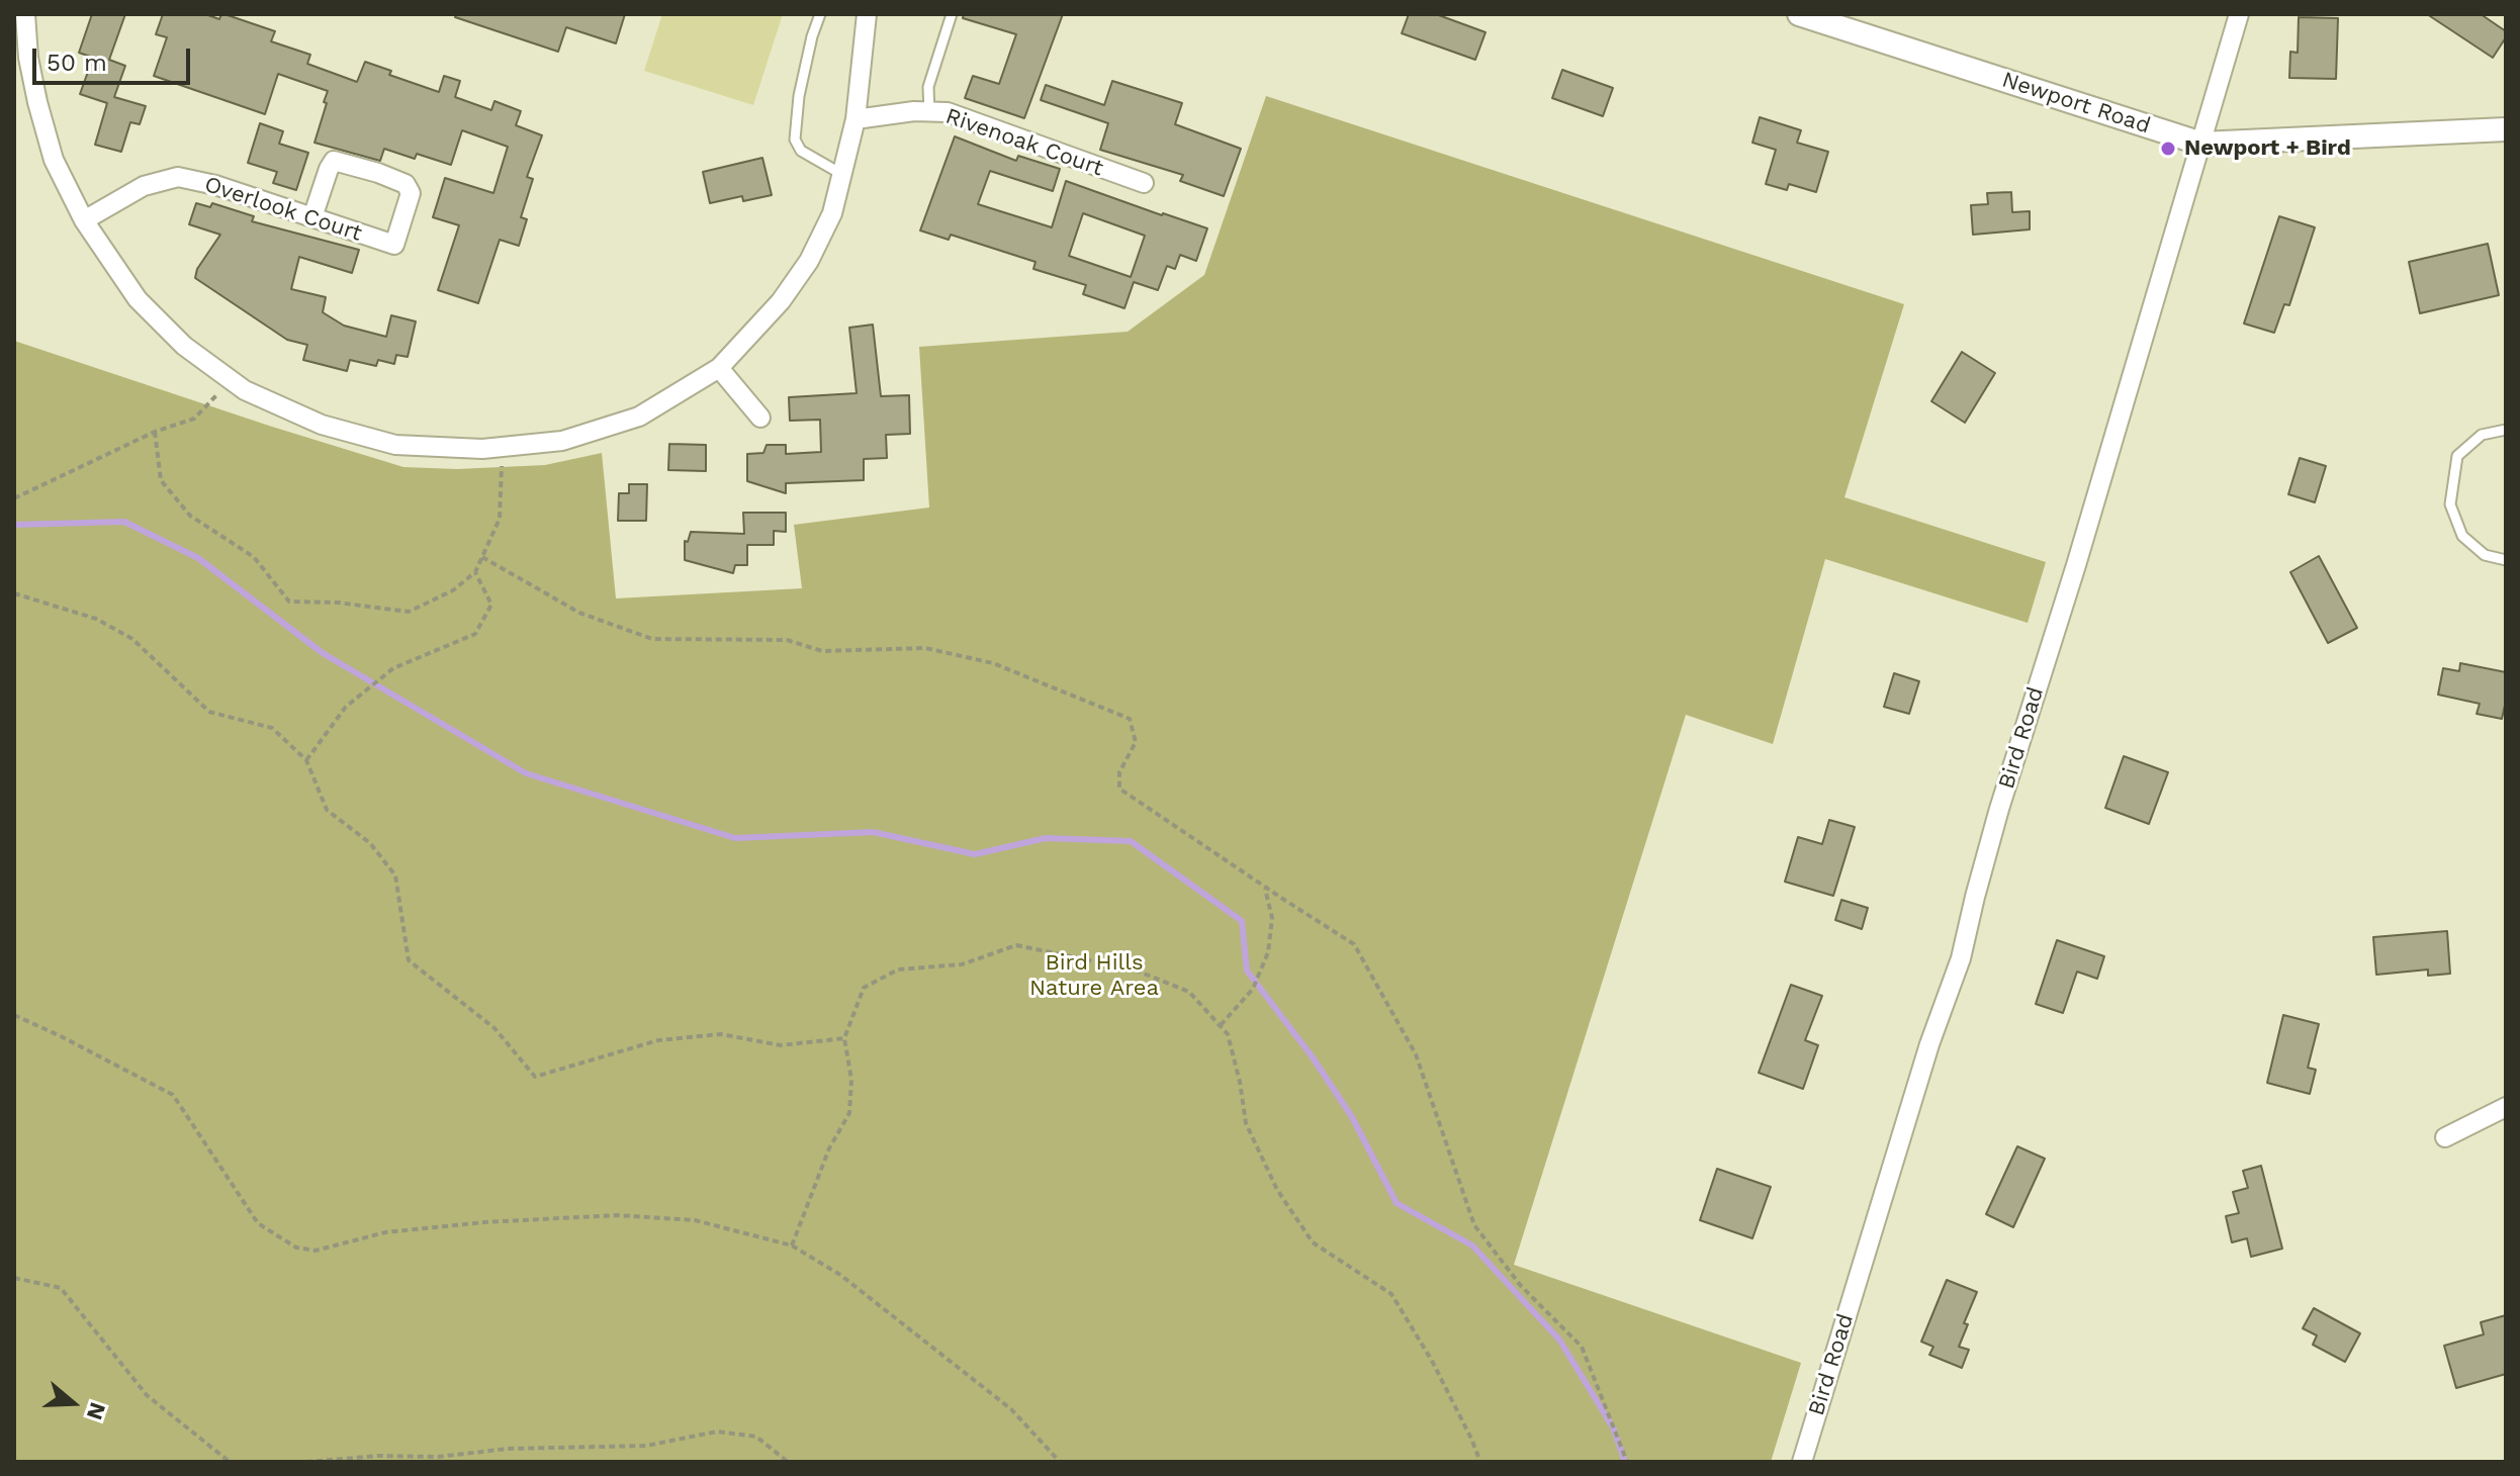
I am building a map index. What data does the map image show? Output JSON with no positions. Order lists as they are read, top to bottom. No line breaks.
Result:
{"streets":{"street":["Newport Road","Rivenoak Court","Overlook Court","Bird Road"]},"crossings":[["Newport Road","Bird Road"]],"parks":["Bird Hills Nature Area"],"places":["Newport + Bird"],"scale_bar":"50 m","north":"right"}
